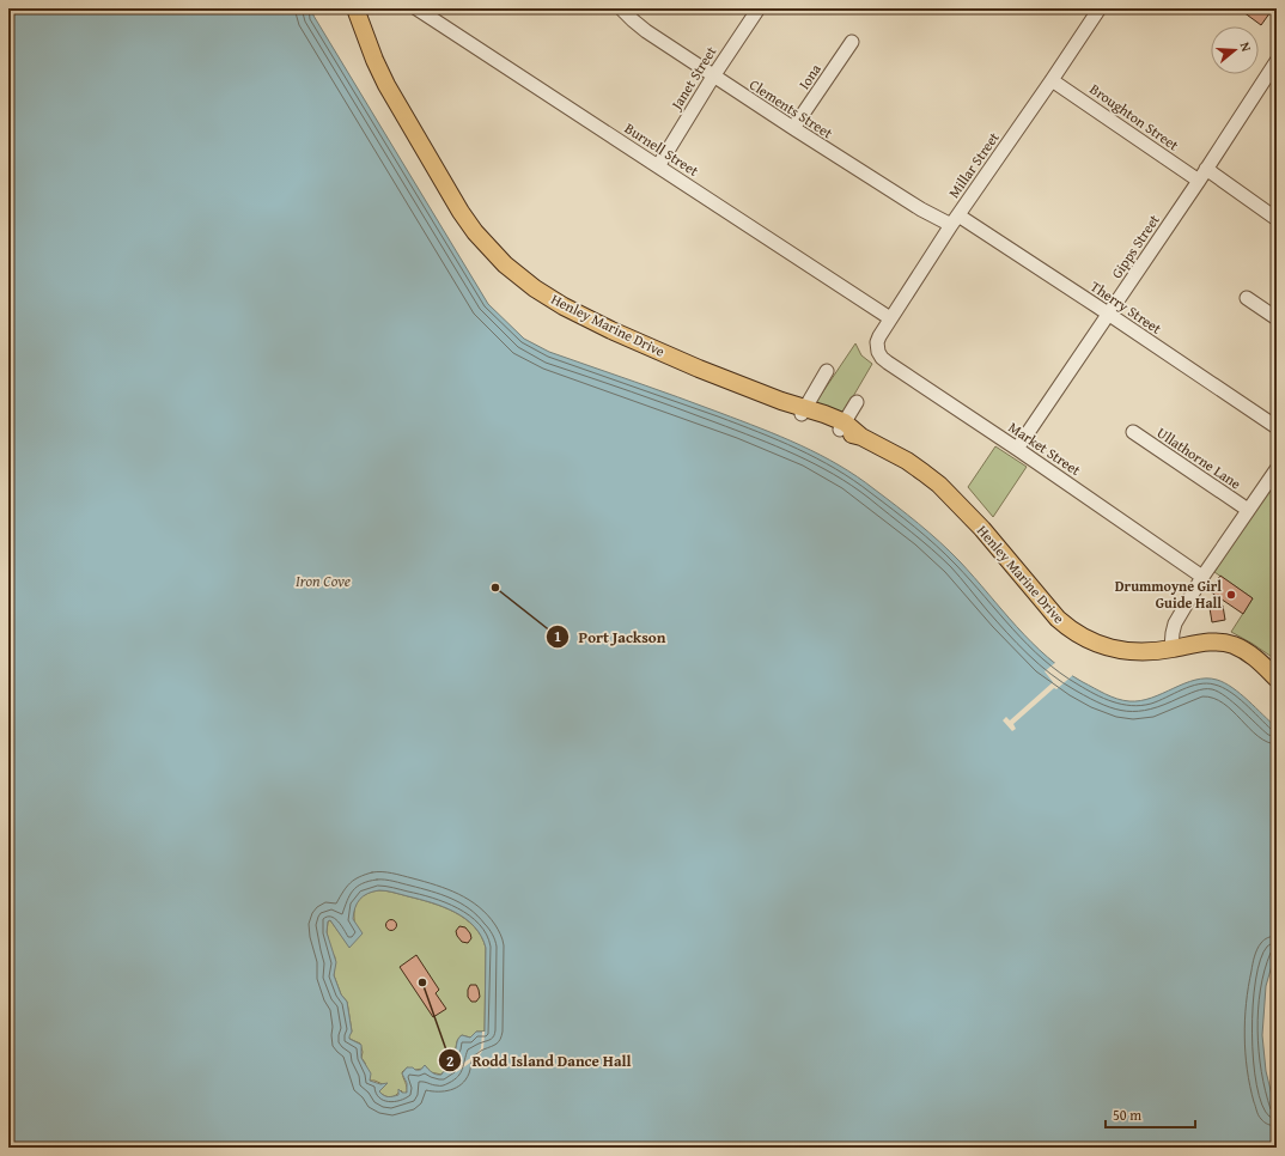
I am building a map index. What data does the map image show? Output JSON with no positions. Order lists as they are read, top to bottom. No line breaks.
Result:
{"streets":{"main road":["Henley Marine Drive"],"street":["Iona","Janet Street","Clements Street","Broughton Street","Burnell Street","Millar Street","Gipps Street","Therry Street","Market Street","Ullathorne Lane"]},"crossings":[["Iona","Clements Street"],["Janet Street","Clements Street"],["Janet Street","Burnell Street"],["Clements Street","Millar Street"],["Clements Street","Therry Street"],["Broughton Street","Millar Street"],["Broughton Street","Gipps Street"],["Burnell Street","Millar Street"],["Millar Street","Therry Street"],["Millar Street","Market Street"],["Gipps Street","Therry Street"],["Gipps Street","Market Street"]],"water":["Iron Cove"],"places":["Port Jackson","Drummoyne Girl Guide Hall","Rodd Island Dance Hall"],"scale_bar":"50 m","north":"right"}
